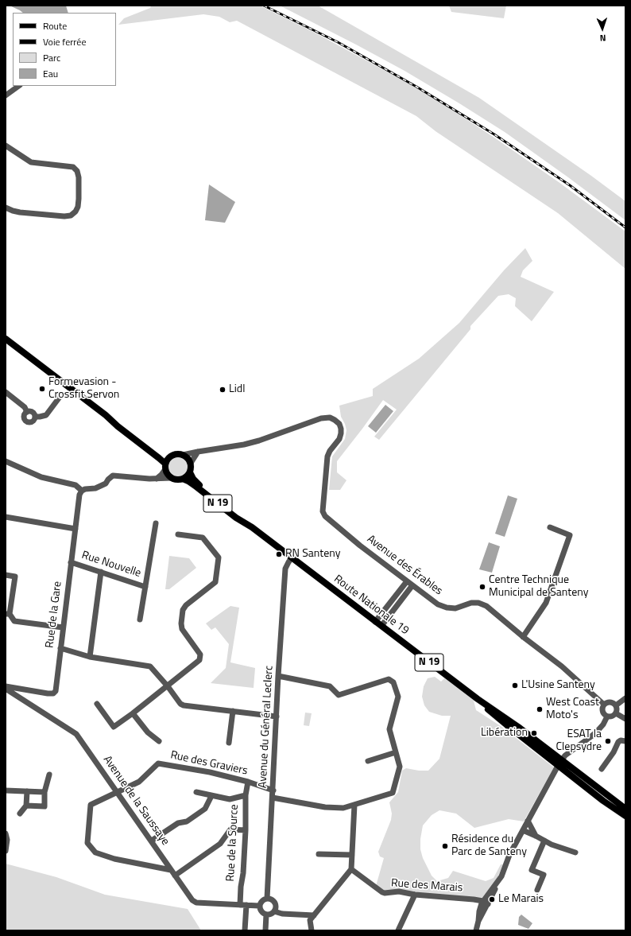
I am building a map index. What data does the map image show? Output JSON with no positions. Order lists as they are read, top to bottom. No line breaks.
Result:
{"streets":{"main road":["N 19","Route Nationale 19"],"street":["Rue Nouvelle","Avenue des Érables","Rue de la Gare","Avenue du Général Leclerc","Rue des Graviers","Avenue de la Saussaye","Rue de la Source","Rue des Marais"]},"crossings":[["Rue Nouvelle","Rue de la Gare"],["Avenue des Érables","Route Nationale 19"],["Route Nationale 19","Avenue du Général Leclerc"],["Avenue du Général Leclerc","Rue des Graviers"],["Rue des Graviers","Avenue de la Saussaye"],["Rue des Graviers","Rue de la Source"],["Avenue de la Saussaye","Rue de la Source"]],"places":["Formevasion - Crossfit Servon","Lidl","RN Santeny","Centre Technique Municipal de Santeny","L'Usine Santeny","West Coast Moto's","Libération","ESAT la Clepsydre","Résidence du Parc de Santeny","Le Marais"],"legend":["Route","Voie ferrée","Parc","Eau"],"north":"bottom"}
